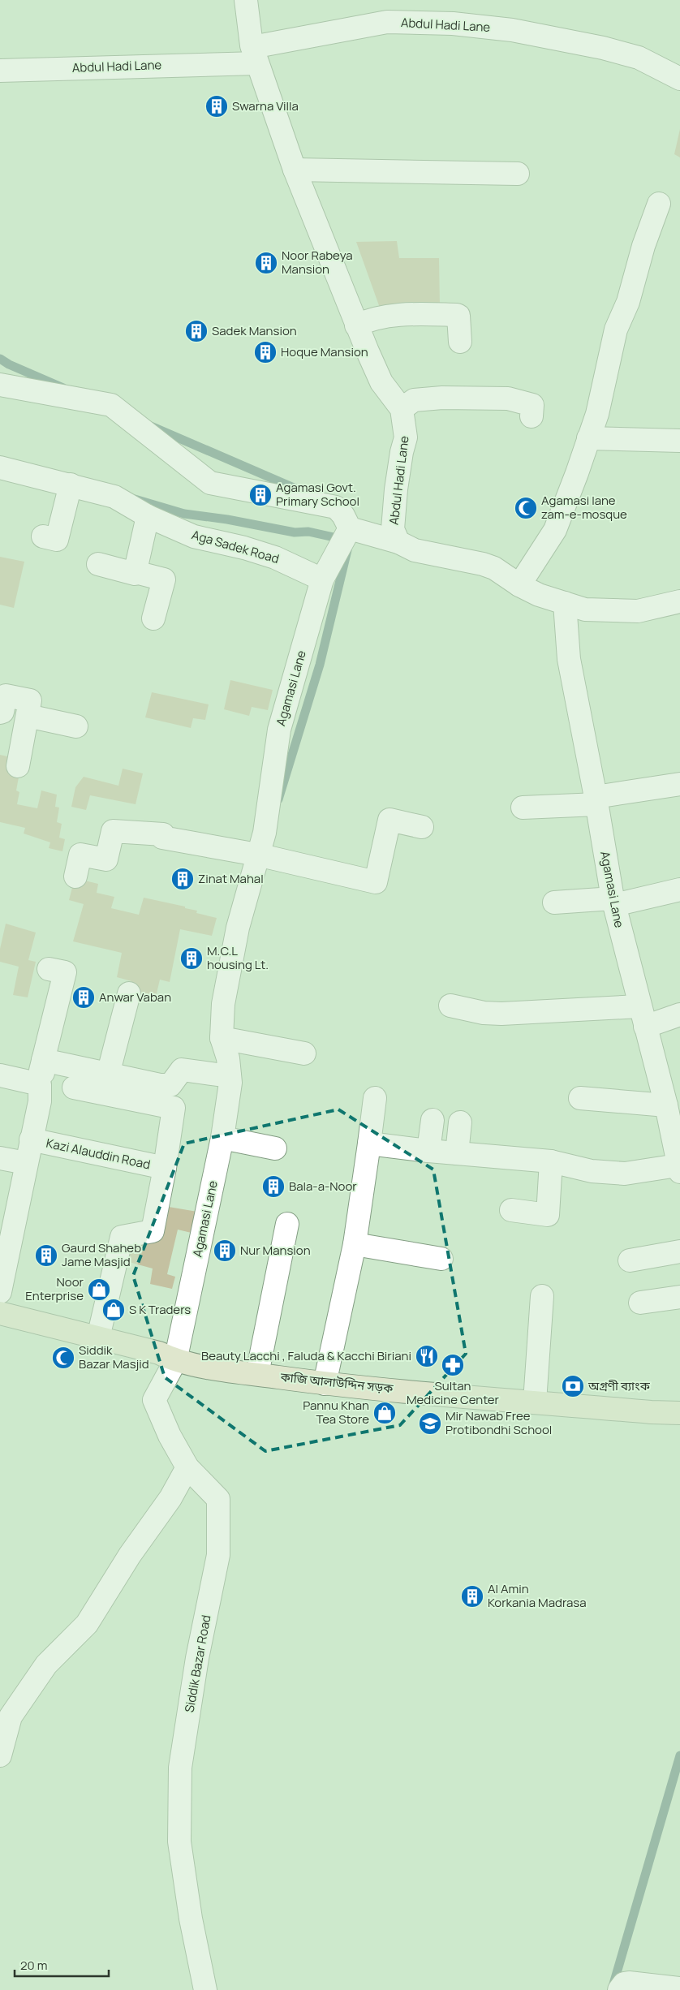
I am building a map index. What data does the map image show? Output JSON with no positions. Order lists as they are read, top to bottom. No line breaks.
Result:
{"streets":{"street":["Abdul Hadi Lane","Aga Sadek Road","Agamasi Lane","Kazi Alauddin Road","কাজি আলাউদ্দিন সড়ক","Siddik Bazar Road"]},"crossings":[["Aga Sadek Road","Agamasi Lane"],["Agamasi Lane","কাজি আলাউদ্দিন সড়ক"],["Agamasi Lane","Siddik Bazar Road"],["Kazi Alauddin Road","কাজি আলাউদ্দিন সড়ক"],["কাজি আলাউদ্দিন সড়ক","Siddik Bazar Road"]],"places":{"building":["Swarna Villa","Noor Rabeya Mansion","Sadek Mansion","Hoque Mansion","Agamasi Govt. Primary School","Zinat Mahal","M.C.L housing Lt.","Anwar Vaban","Bala-a-Noor","Nur Mansion","Gaurd Shaheb Jame Masjid","Al Amin Korkania Madrasa"],"mosque":["Agamasi lane zam-e-mosque","Siddik Bazar Masjid"],"shop":["Noor Enterprise","S K Traders","Pannu Khan Tea Store"],"restaurant":["Beauty Lacchi , Faluda & Kacchi Biriani"],"pharmacy":["Sultan Medicine Center"],"bank":["অগ্রণী ব্যাংক"],"school or university":["Mir Nawab Free Protibondhi School"]},"scale_bar":"20 m"}
